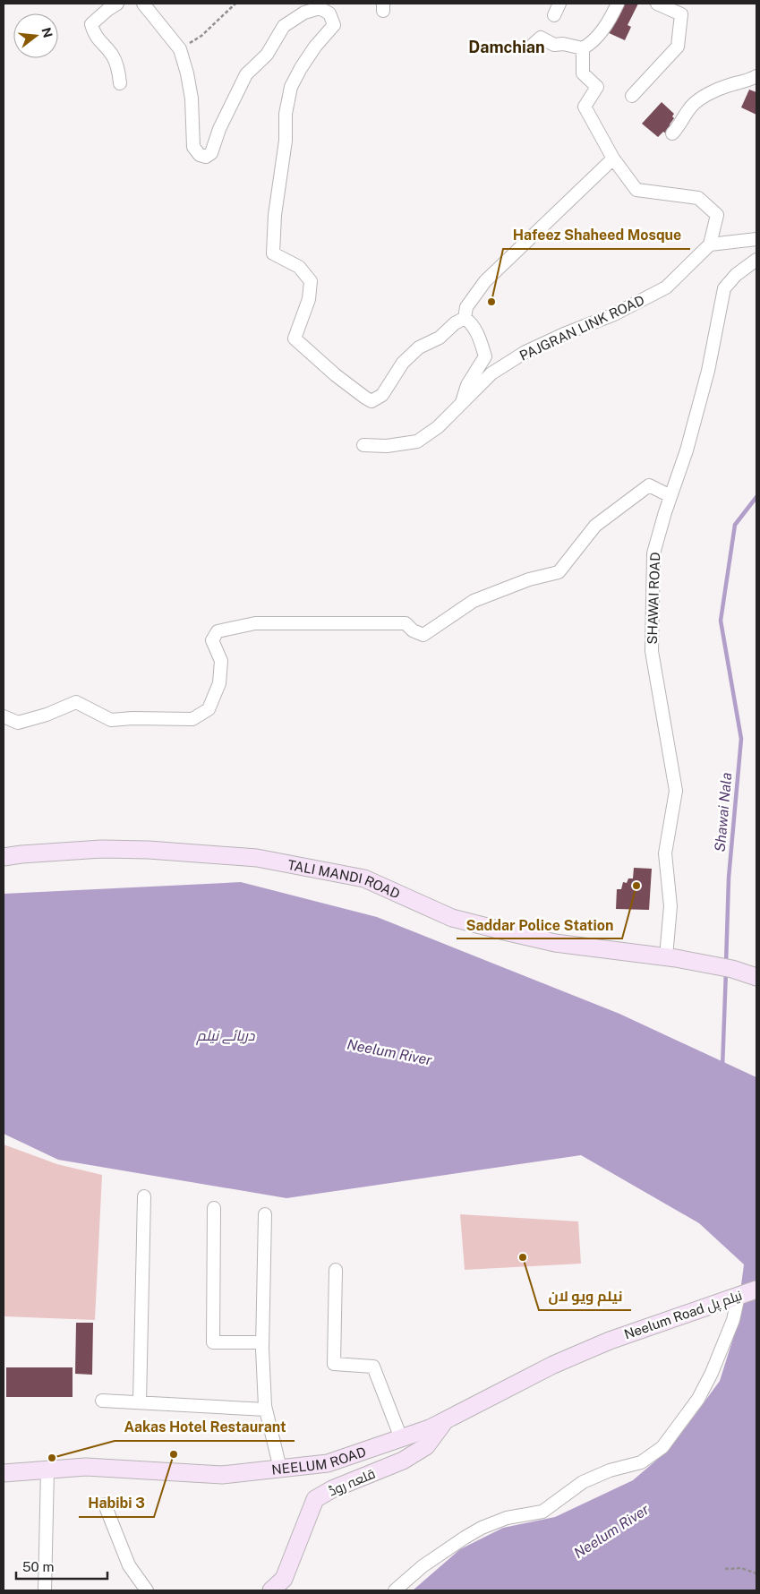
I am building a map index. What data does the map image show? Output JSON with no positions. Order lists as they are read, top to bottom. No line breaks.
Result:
{"streets":{"street":["PAJGRAN LINK ROAD","SHAWAI ROAD","TALI MANDI ROAD","Neelum Road نیلم پل","NEELUM ROAD","قلعہ روڈ"]},"crossings":[["SHAWAI ROAD","TALI MANDI ROAD"],["Neelum Road نیلم پل","NEELUM ROAD"],["NEELUM ROAD","قلعہ روڈ"]],"districts":["Damchian"],"water":["Shawai Nala","دریائے نیلم","Neelum River"],"places":["Hafeez Shaheed Mosque","Saddar Police Station","نیلم ویو لان","Habibi 3","Aakas Hotel Restaurant"],"scale_bar":"50 m","north":"right"}
